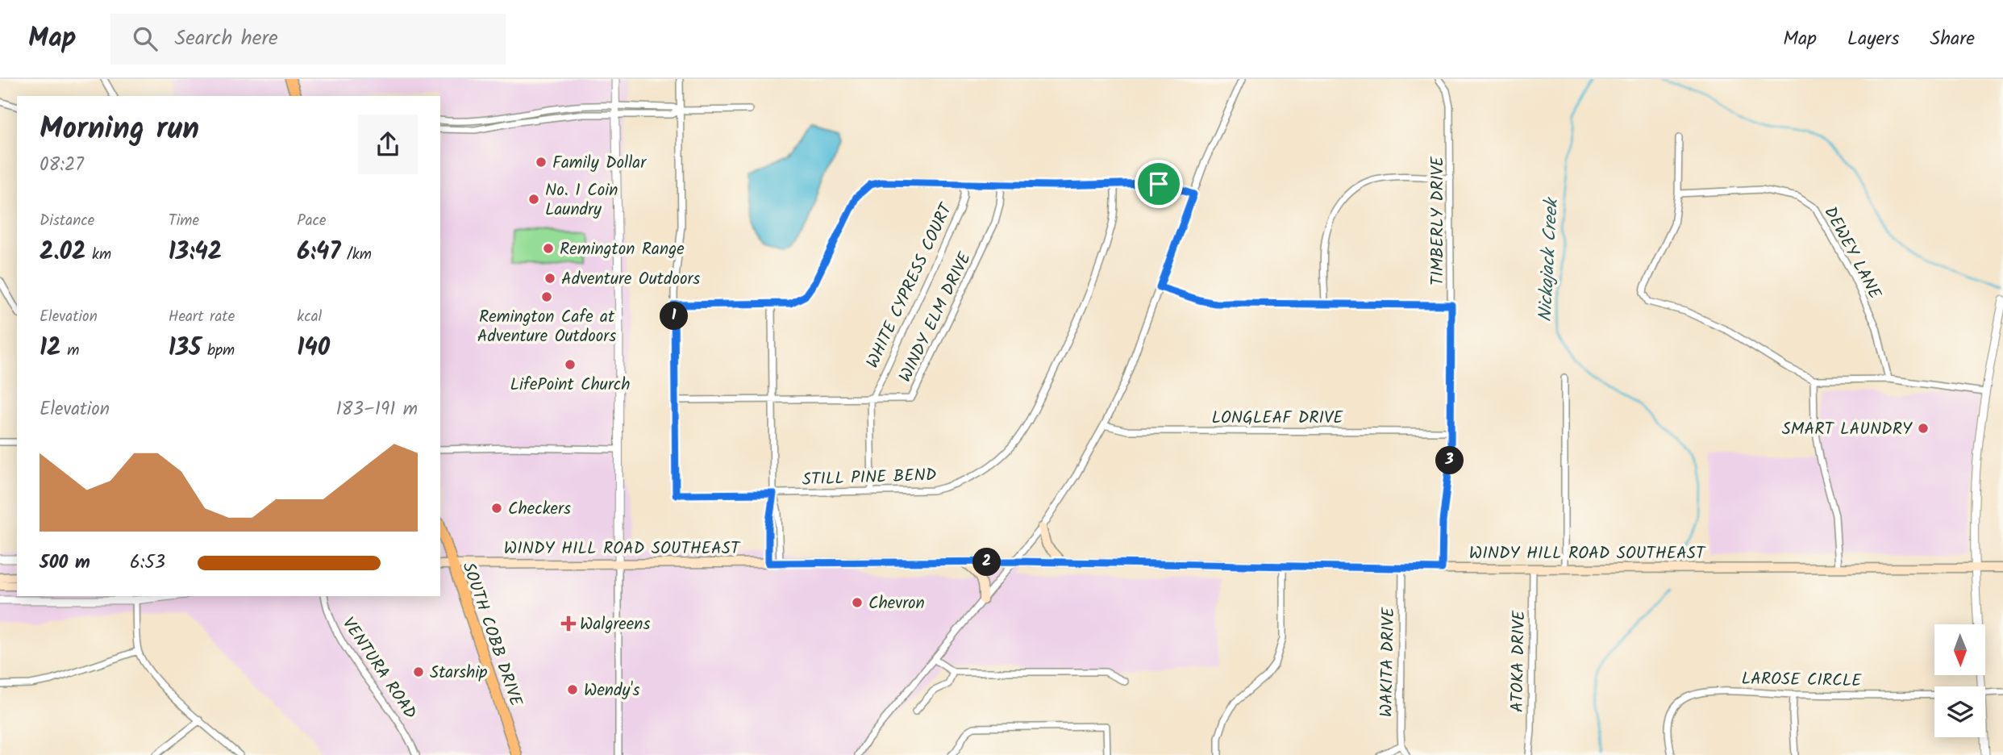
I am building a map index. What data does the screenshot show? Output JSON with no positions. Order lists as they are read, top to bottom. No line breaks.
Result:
{"streets":{"main road":["WINDY HILL ROAD SOUTHEAST","SOUTH COBB DRIVE"],"street":["TIMBERLY DRIVE","DEWEY LANE","WHITE CYPRESS COURT","WINDY ELM DRIVE","LONGLEAF DRIVE","STILL PINE BEND","ATOKA DRIVE","WAKITA DRIVE","VENTURA ROAD","LAROSE CIRCLE"]},"crossings":[["TIMBERLY DRIVE","LONGLEAF DRIVE"],["TIMBERLY DRIVE","WINDY HILL ROAD SOUTHEAST"],["WHITE CYPRESS COURT","WINDY ELM DRIVE"],["WINDY ELM DRIVE","STILL PINE BEND"],["WINDY HILL ROAD SOUTHEAST","SOUTH COBB DRIVE"],["WINDY HILL ROAD SOUTHEAST","ATOKA DRIVE"],["WINDY HILL ROAD SOUTHEAST","WAKITA DRIVE"]],"water":["Nickajack Creek"],"places":{"other":["Family Dollar","No. 1 Coin Laundry","Remington Range","Adventure Outdoors","Remington Cafe at Adventure Outdoors","LifePoint Church","SMART LAUNDRY","Checkers","Chevron","Starship","Wendy's"],"health":["Walgreens"]},"north":"bottom","page":{"header":"Map","search":"Search here","nav":["Map","Layers","Share"],"heading":["Morning run","08:27"],"stats":[["Distance","2.02 km"],["Time","13:42"],["Pace","6:47 /km"],["Elevation","12 m"],["Heart rate","135 bpm"],["kcal","140"]],"pins":["1","3","2"],"chart":["Elevation","183–191 m"],"list":[{"name":"500 m","note":"6:53"}]}}
